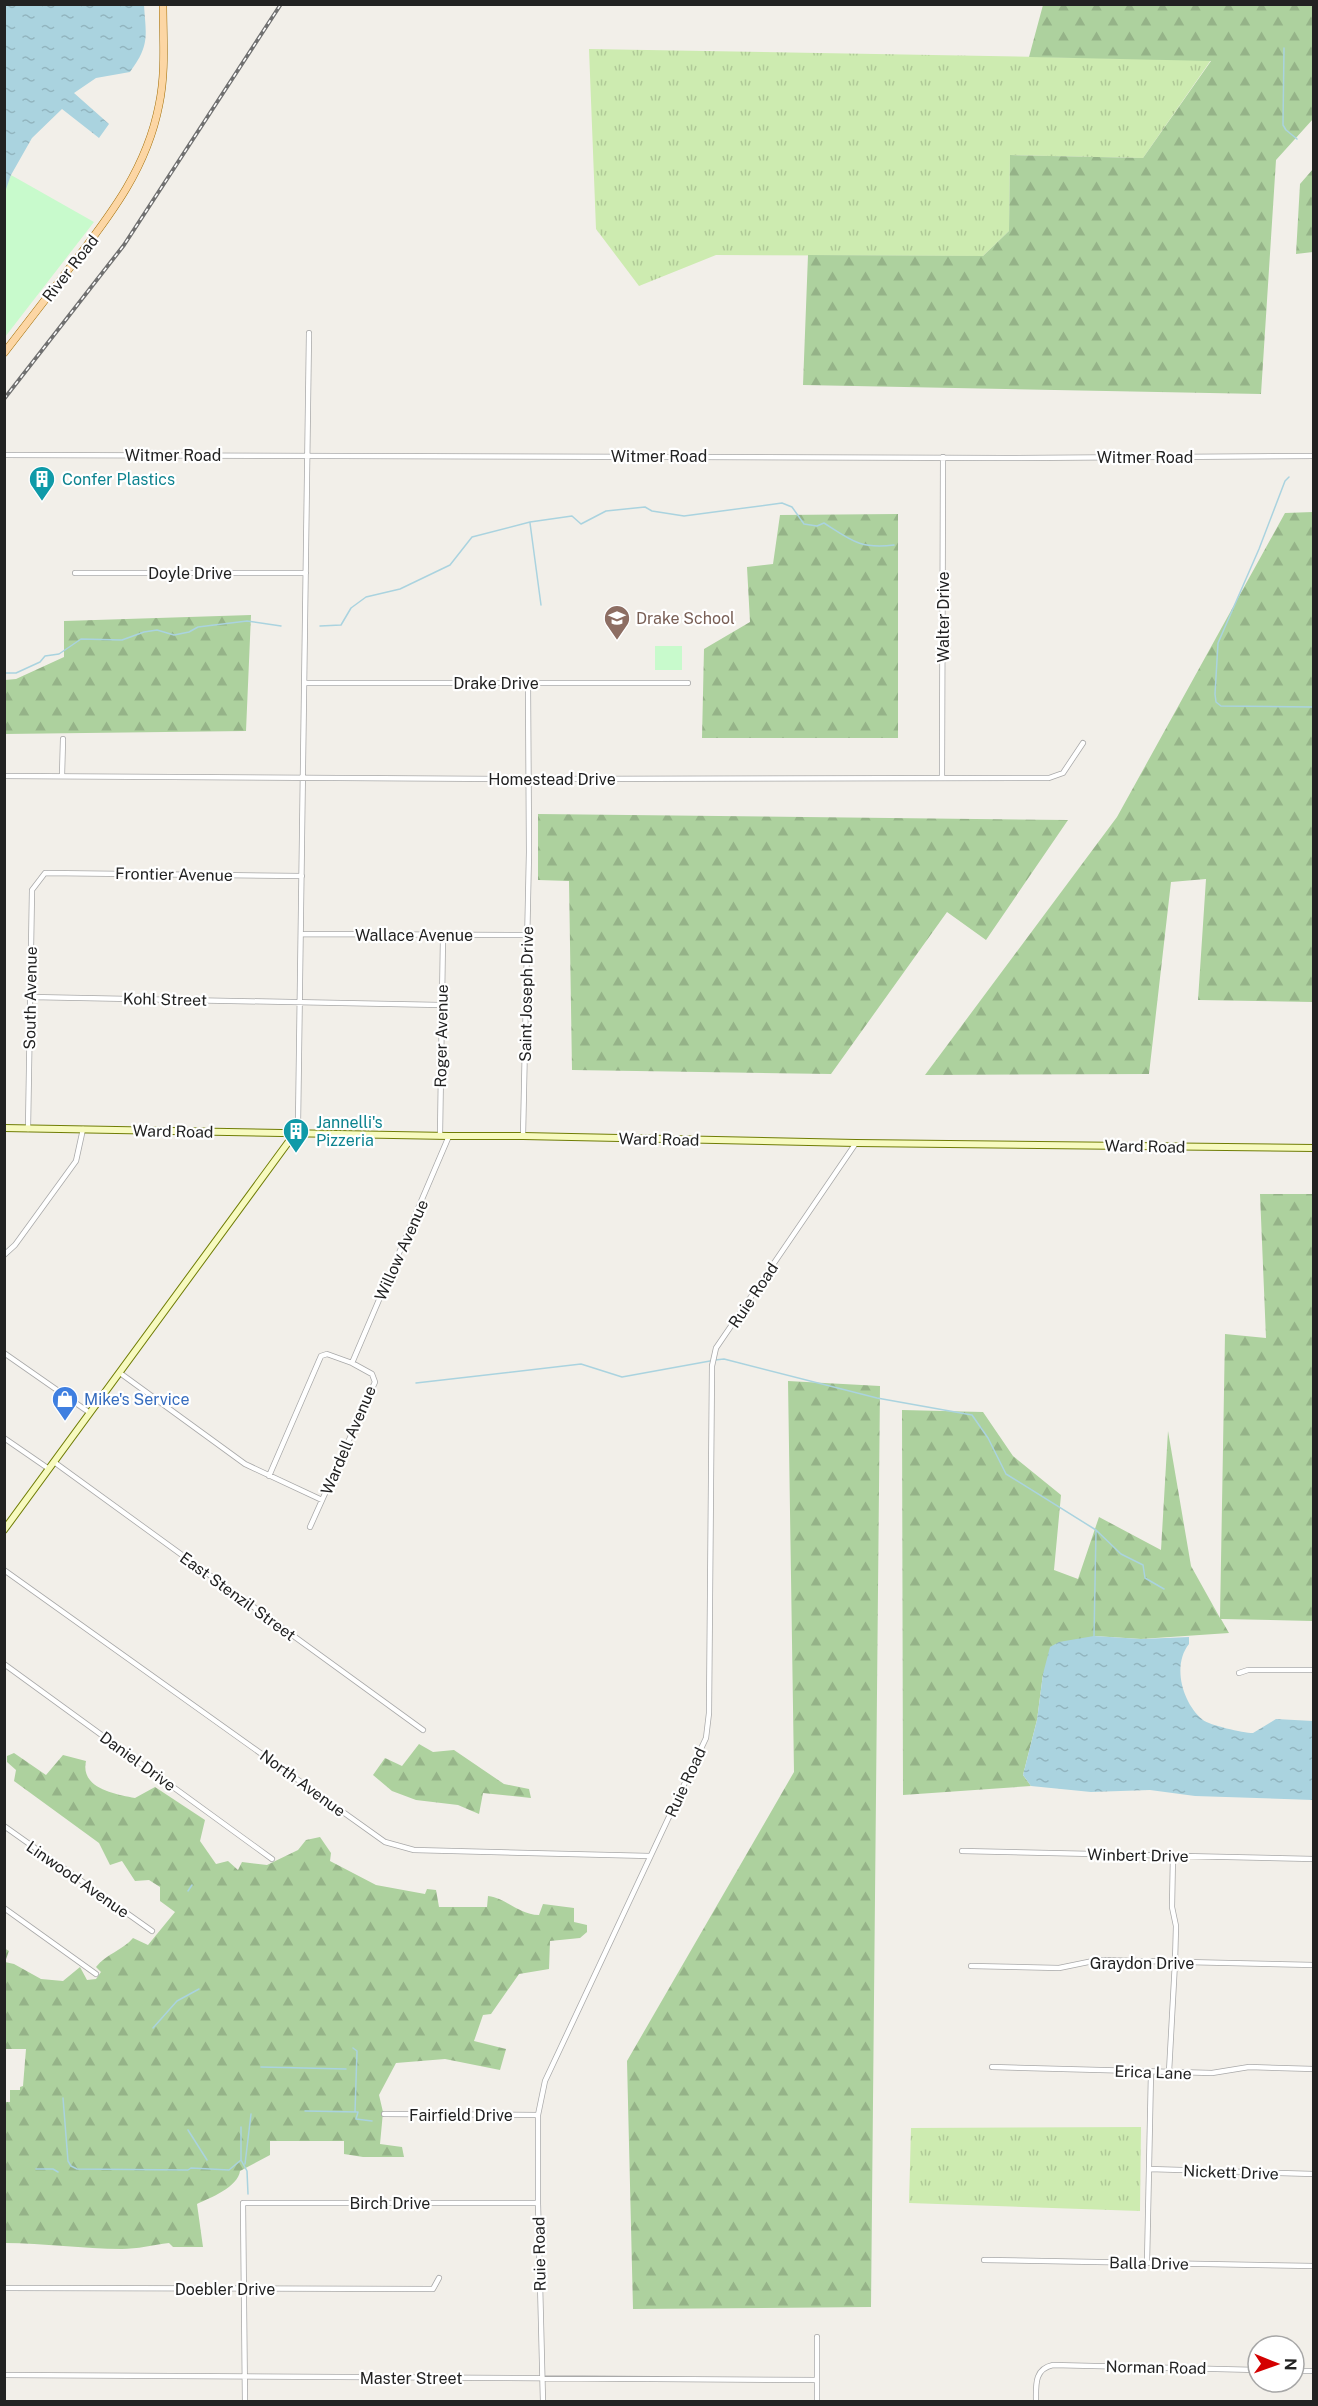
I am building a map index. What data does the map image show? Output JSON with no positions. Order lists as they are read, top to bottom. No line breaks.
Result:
{"streets":{"main road":["River Road","Ward Road"],"street":["Witmer Road","Doyle Drive","Walter Drive","Drake Drive","Homestead Drive","Frontier Avenue","Wallace Avenue","Saint Joseph Drive","South Avenue","Kohl Street","Roger Avenue","Willow Avenue","Ruie Road","Wardell Avenue","East Stenzil Street","Daniel Drive","North Avenue","Winbert Drive","Linwood Avenue","Graydon Drive","Erica Lane","Fairfield Drive","Nickett Drive","Birch Drive","Balla Drive","Doebler Drive","Norman Road","Master Street"]},"crossings":[["Witmer Road","Walter Drive"],["Walter Drive","Homestead Drive"],["Drake Drive","Saint Joseph Drive"],["Homestead Drive","Saint Joseph Drive"],["Frontier Avenue","South Avenue"],["Wallace Avenue","Saint Joseph Drive"],["Wallace Avenue","Roger Avenue"],["Saint Joseph Drive","Ward Road"],["South Avenue","Kohl Street"],["South Avenue","Ward Road"],["Kohl Street","Roger Avenue"],["Roger Avenue","Ward Road"],["Ward Road","Willow Avenue"],["Ward Road","Ruie Road"],["Willow Avenue","Wardell Avenue"],["Ruie Road","North Avenue"],["Ruie Road","Fairfield Drive"],["Ruie Road","Birch Drive"],["Ruie Road","Master Street"],["Birch Drive","Doebler Drive"]],"places":{"building":["Confer Plastics","Jannelli's Pizzeria"],"school or university":["Drake School"],"shop":["Mike's Service"]},"north":"right"}
